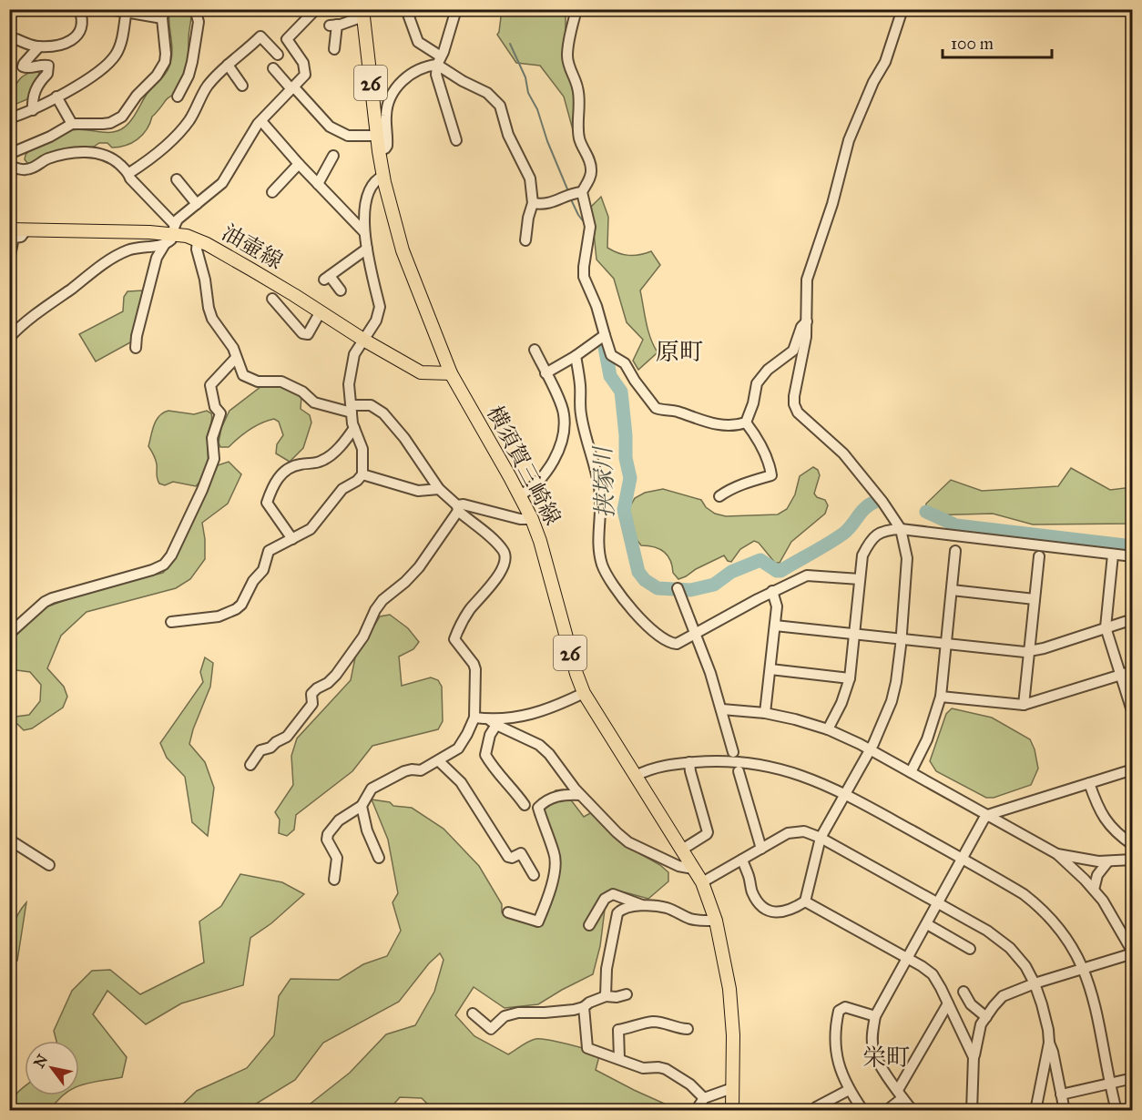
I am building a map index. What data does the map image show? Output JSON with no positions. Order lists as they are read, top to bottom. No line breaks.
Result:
{"streets":{"main road":["26","油壷線","横須賀三崎線"]},"crossings":[["油壷線","横須賀三崎線"]],"districts":["原町","栄町"],"water":["挟塚川"],"scale_bar":"100 m","north":"top left"}
